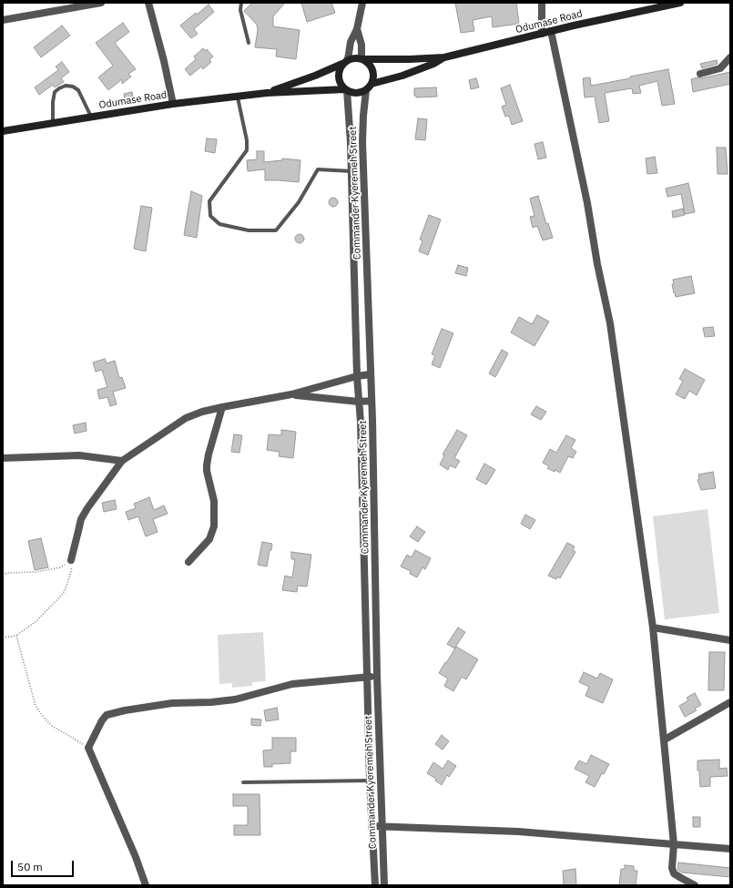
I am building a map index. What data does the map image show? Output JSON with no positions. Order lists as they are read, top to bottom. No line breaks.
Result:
{"streets":{"main road":["Odumase Road"],"street":["Commander Kyeremeh Street"]},"crossings":[["Odumase Road","Commander Kyeremeh Street"]],"scale_bar":"50 m"}
